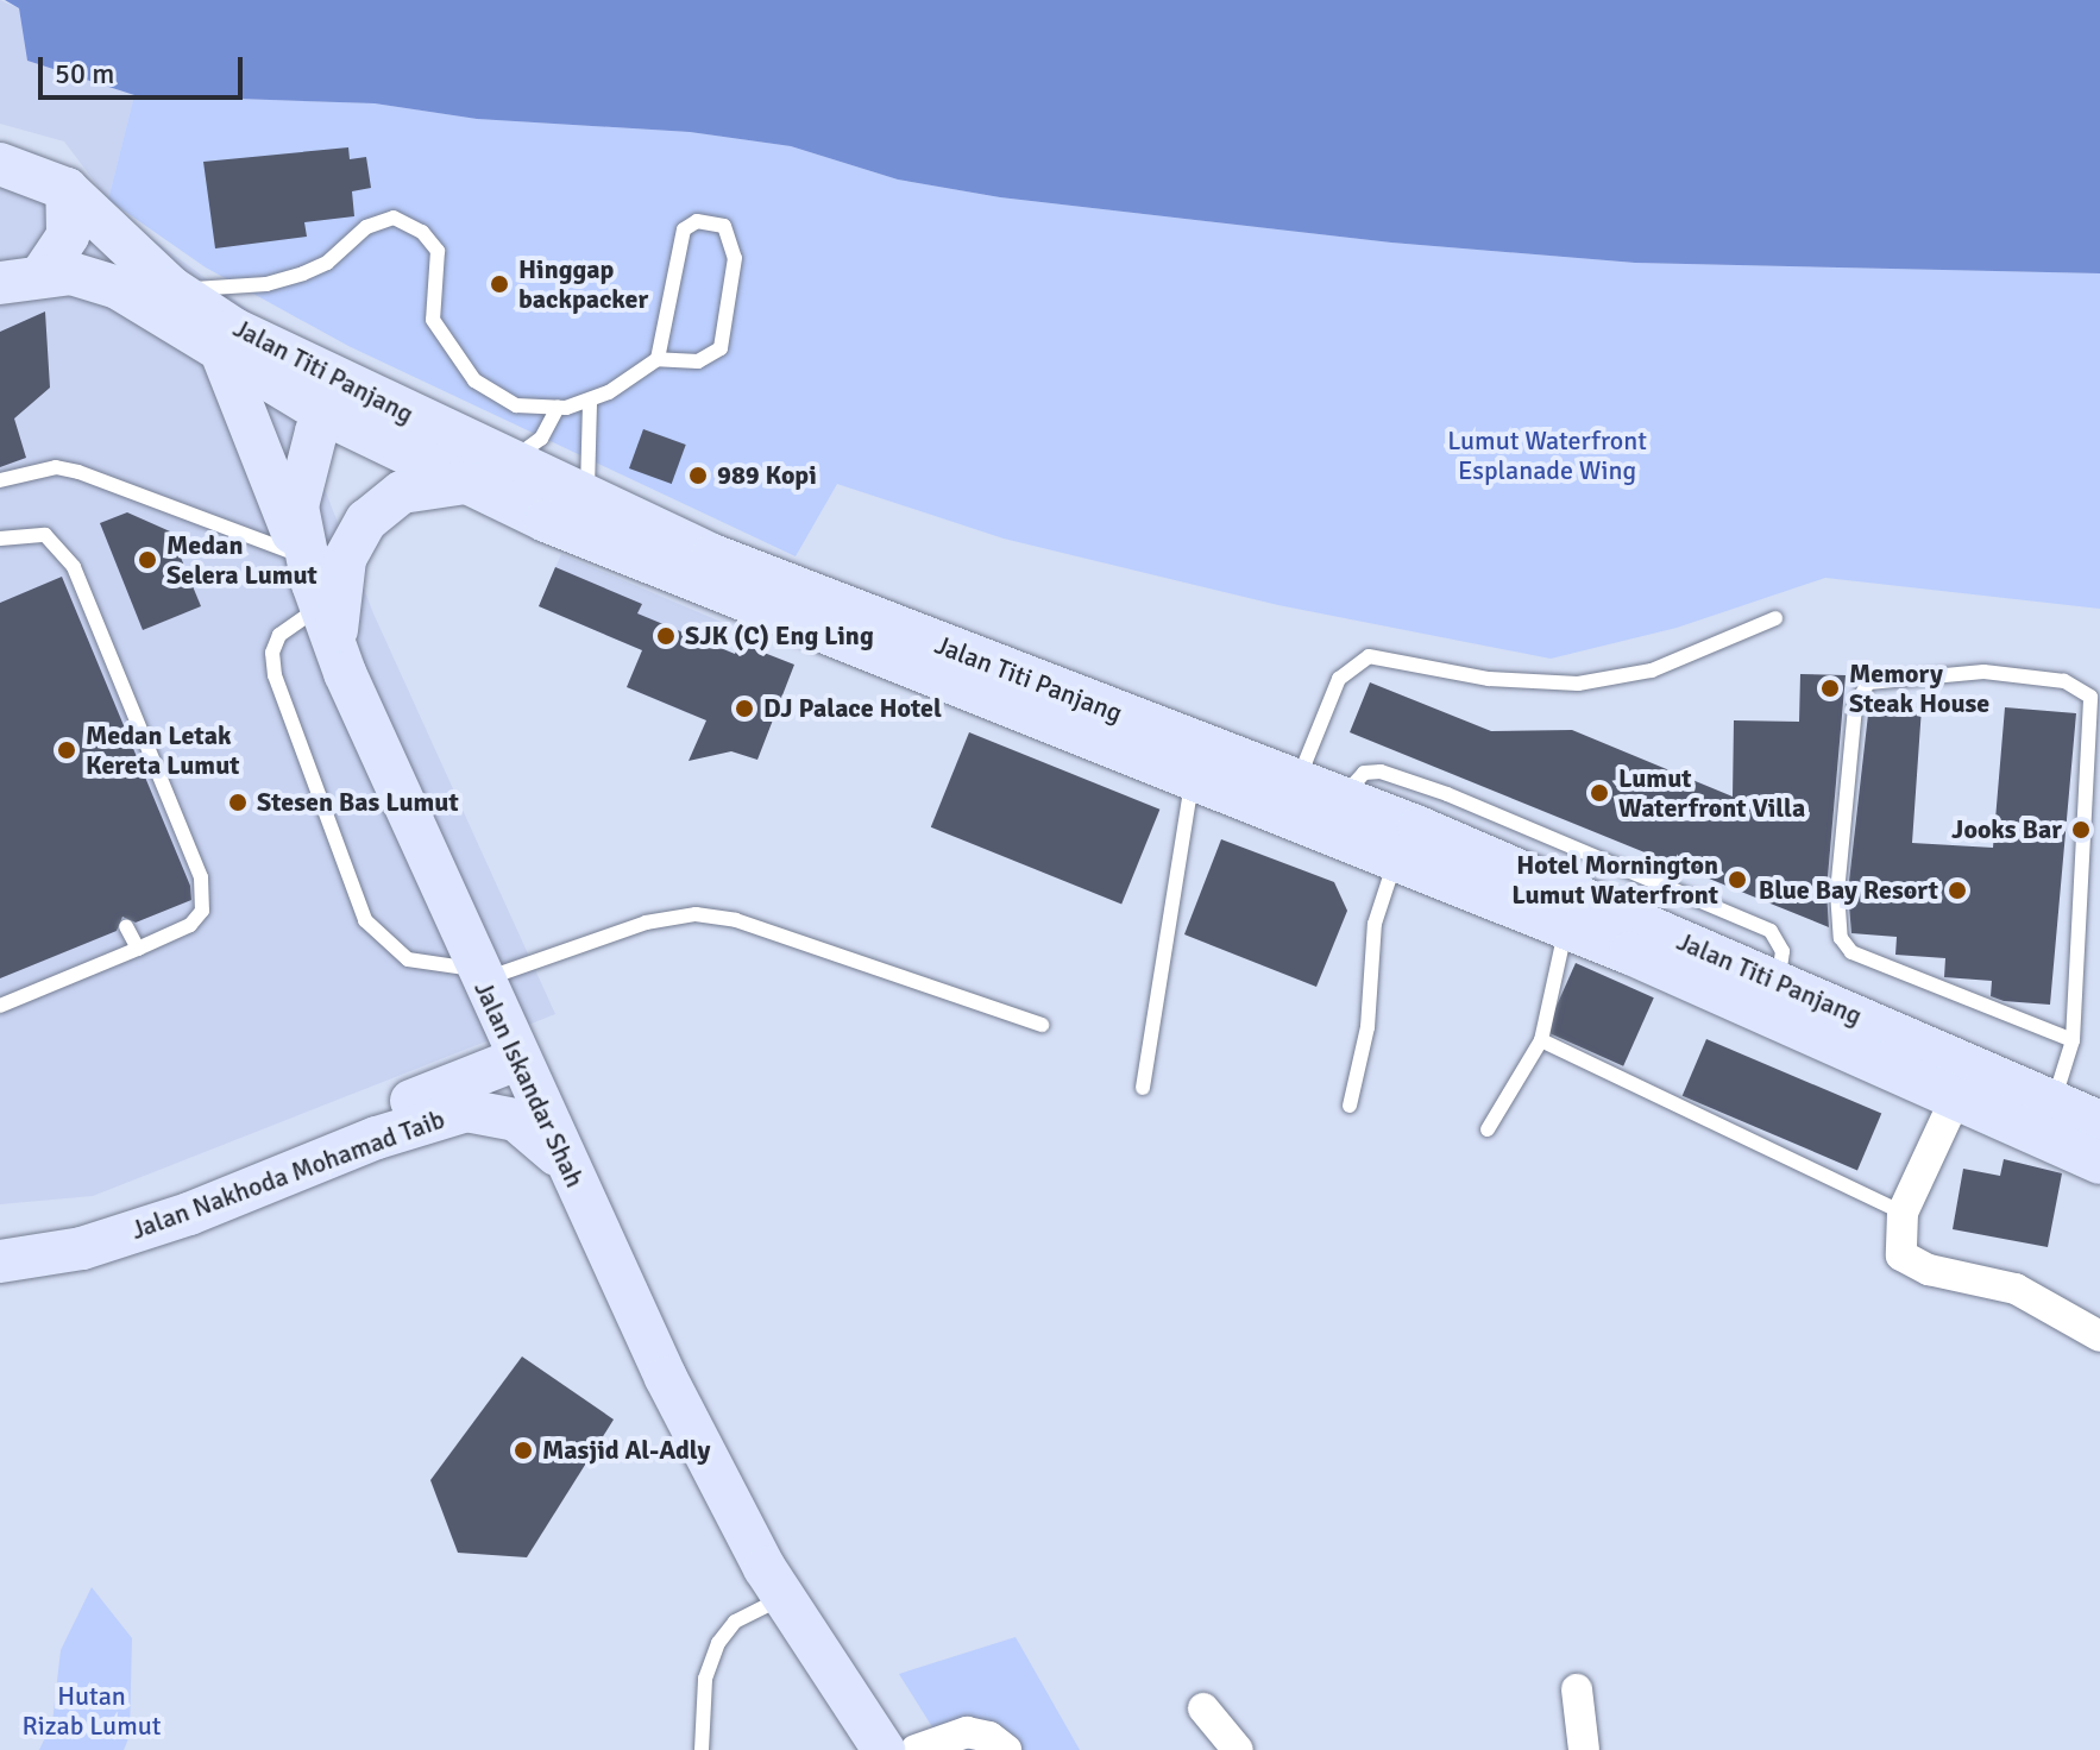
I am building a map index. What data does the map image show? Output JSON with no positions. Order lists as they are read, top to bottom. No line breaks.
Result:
{"streets":{"street":["Jalan Titi Panjang","Jalan Iskandar Shah","Jalan Nakhoda Mohamad Taib"]},"crossings":[["Jalan Titi Panjang","Jalan Iskandar Shah"],["Jalan Iskandar Shah","Jalan Nakhoda Mohamad Taib"]],"parks":["Lumut Waterfront Esplanade Wing","Hutan Rizab Lumut"],"places":["Hinggap backpacker","989 Kopi","Medan Selera Lumut","SJK (C) Eng Ling","Memory Steak House","DJ Palace Hotel","Medan Letak Kereta Lumut","Lumut Waterfront Villa","Stesen Bas Lumut","Jooks Bar","Hotel Mornington Lumut Waterfront","Blue Bay Resort","Masjid Al-Adly"],"scale_bar":"50 m"}
